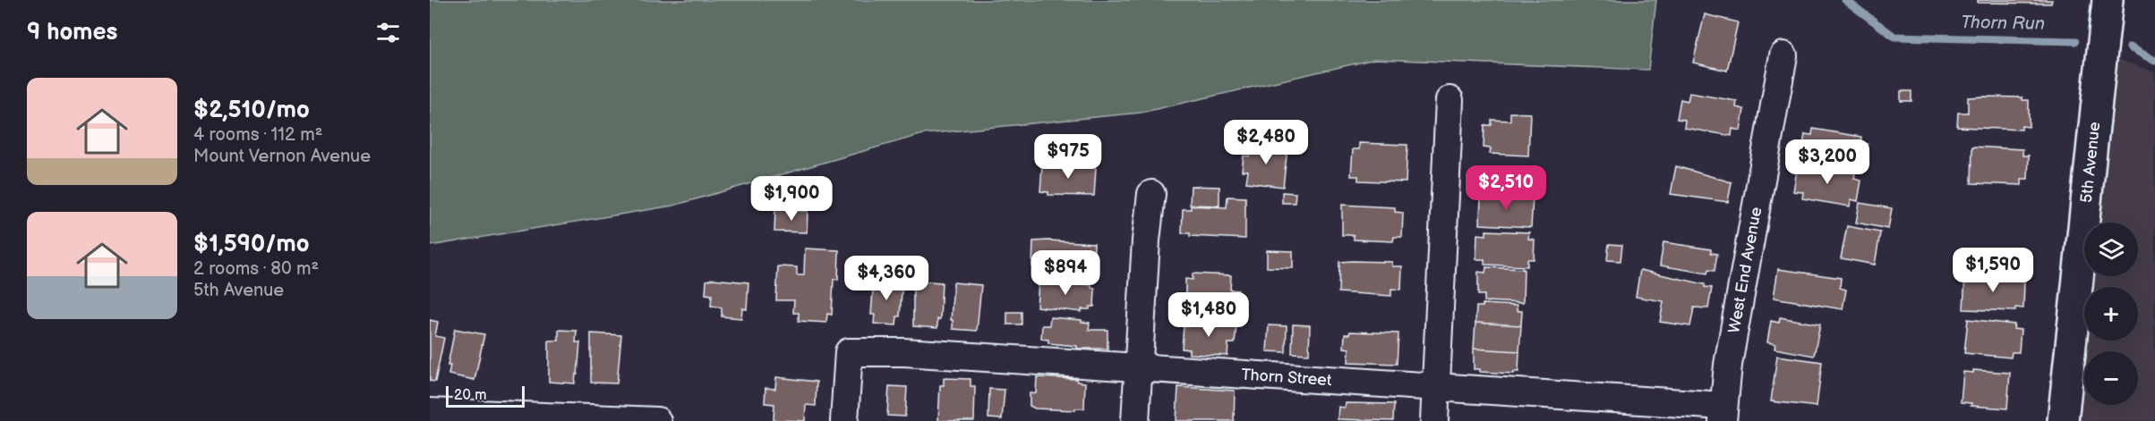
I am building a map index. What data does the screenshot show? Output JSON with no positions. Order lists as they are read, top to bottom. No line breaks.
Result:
{"streets":{"main road":["5th Avenue"],"street":["West End Avenue","Thorn Street"]},"crossings":[["West End Avenue","Thorn Street"]],"water":["Thorn Run"],"scale_bar":"20 m","page":{"heading":"9 homes","list":[{"name":"$2,510/mo","note":"4 rooms · 112 m² · Mount Vernon Avenue"},{"name":"$1,590/mo","note":"2 rooms · 80 m² · 5th Avenue"}],"price":["$2,480","$975","$3,200","$2,510","$1,900","$1,590","$894","$4,360","$1,480"],"map_buttons":["+","−"],"scale":"20 m"}}
